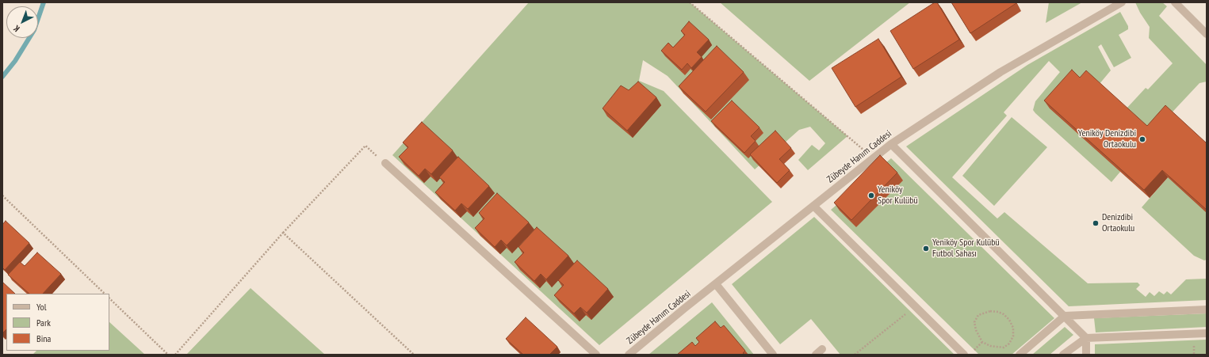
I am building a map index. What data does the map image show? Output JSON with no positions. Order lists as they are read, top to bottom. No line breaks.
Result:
{"streets":{"street":["Zübeyde Hanım Caddesi"]},"places":["Yeniköy Denizdibi Ortaokulu","Yeniköy Spor Kulübü","Denizdibi Ortaokulu","Yeniköy Spor Kulübü Futbol Sahası"],"legend":["Yol","Park","Bina"],"north":"bottom left"}
